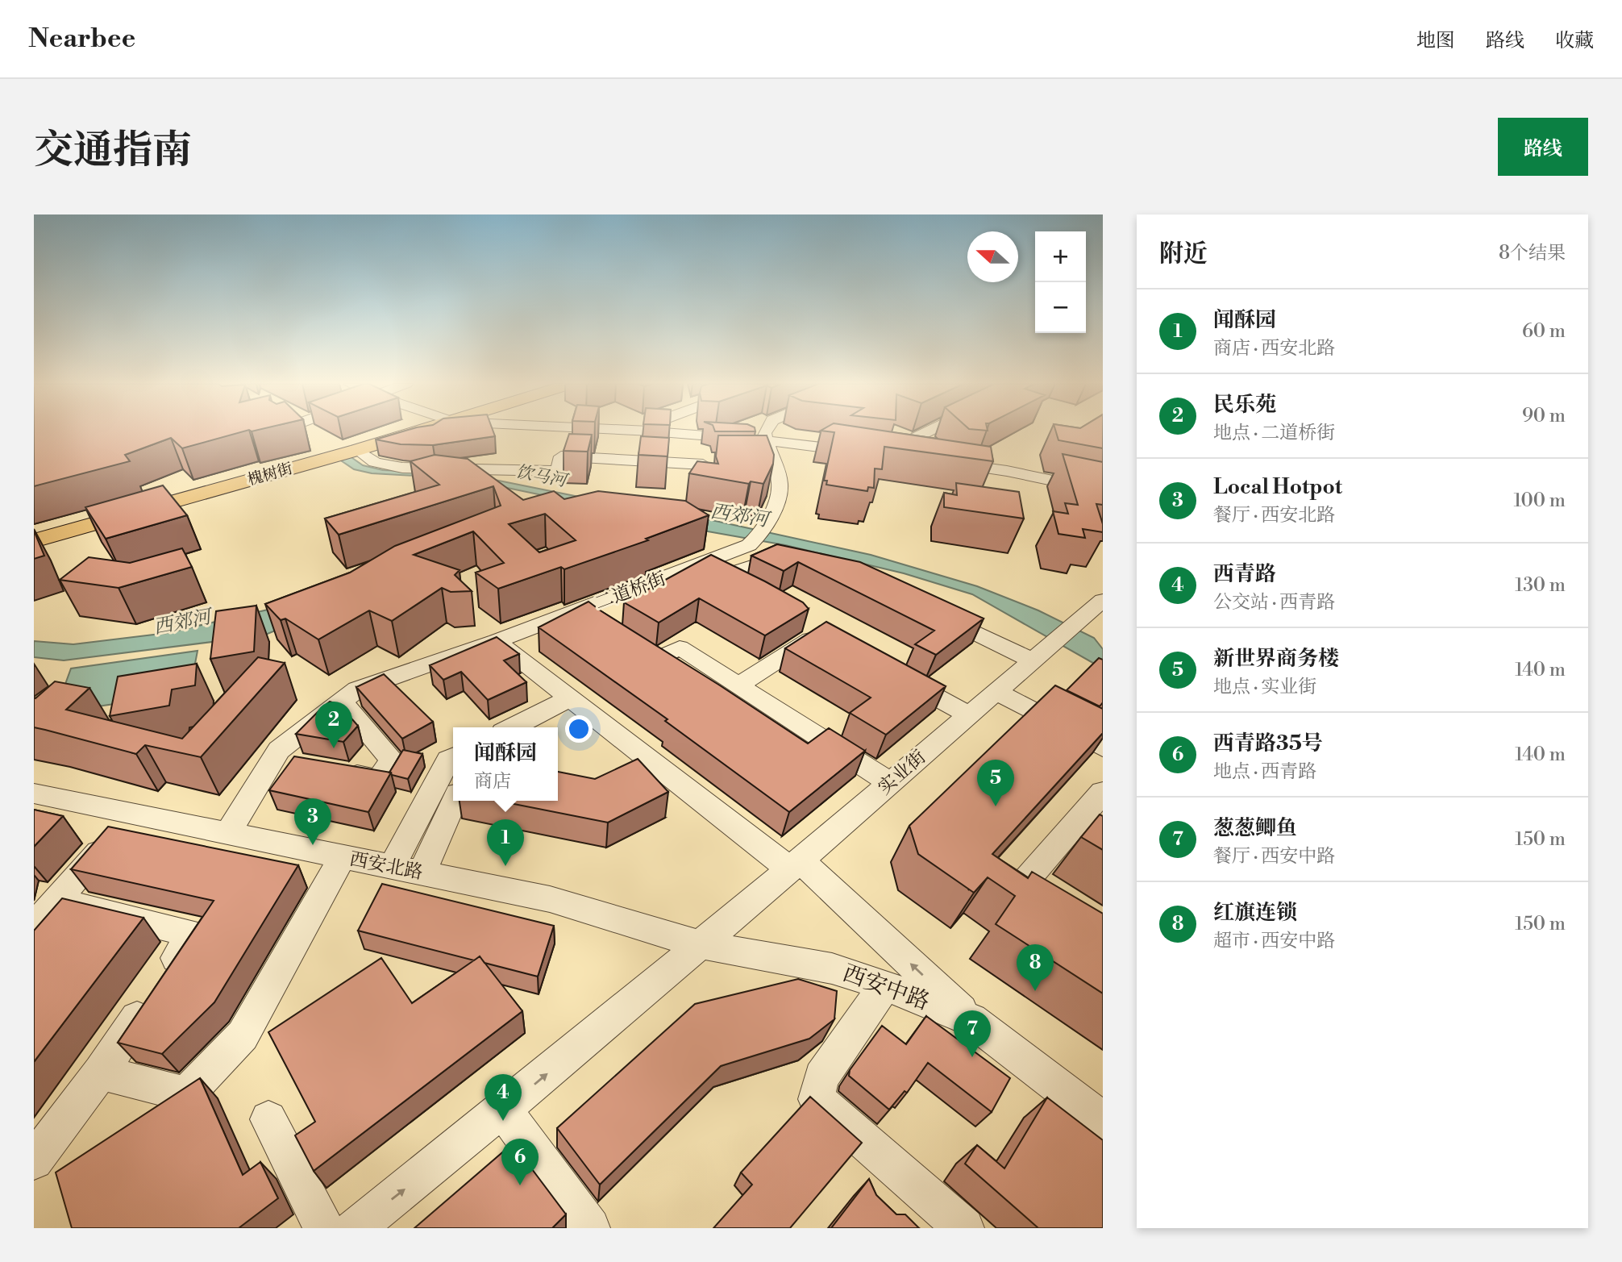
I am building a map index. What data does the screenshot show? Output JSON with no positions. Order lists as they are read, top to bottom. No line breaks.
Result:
{"streets":{"main road":["槐树街"],"street":["二道桥街","实业街","西安北路","西安中路"]},"crossings":[["二道桥街","西安北路"],["实业街","西安北路"],["实业街","西安中路"],["西安北路","西安中路"]],"one_way":["实业街"],"water":["饮马河","西郊河"],"north":"left","page":{"header":"Nearbee","nav":["地图","路线","收藏"],"title":"交通指南","buttons":"路线","heading":["附近","8个结果"],"map_buttons":["+","−"],"list":[{"mark":"1","name":"闻酥园","note":"商店 · 西安北路","value":"60 m"},{"mark":"2","name":"民乐苑","note":"地点 · 二道桥街","value":"90 m"},{"mark":"3","name":"Local Hotpot","note":"餐厅 · 西安北路","value":"100 m"},{"mark":"4","name":"西青路","note":"公交站 · 西青路","value":"130 m"},{"mark":"5","name":"新世界商务楼","note":"地点 · 实业街","value":"140 m"},{"mark":"6","name":"西青路35号","note":"地点 · 西青路","value":"140 m"},{"mark":"7","name":"葱葱鲫鱼","note":"餐厅 · 西安中路","value":"150 m"},{"mark":"8","name":"红旗连锁","note":"超市 · 西安中路","value":"150 m"}],"pins":["2","5","3","1","8","7","4","6"],"popup":["闻酥园","商店"]}}
